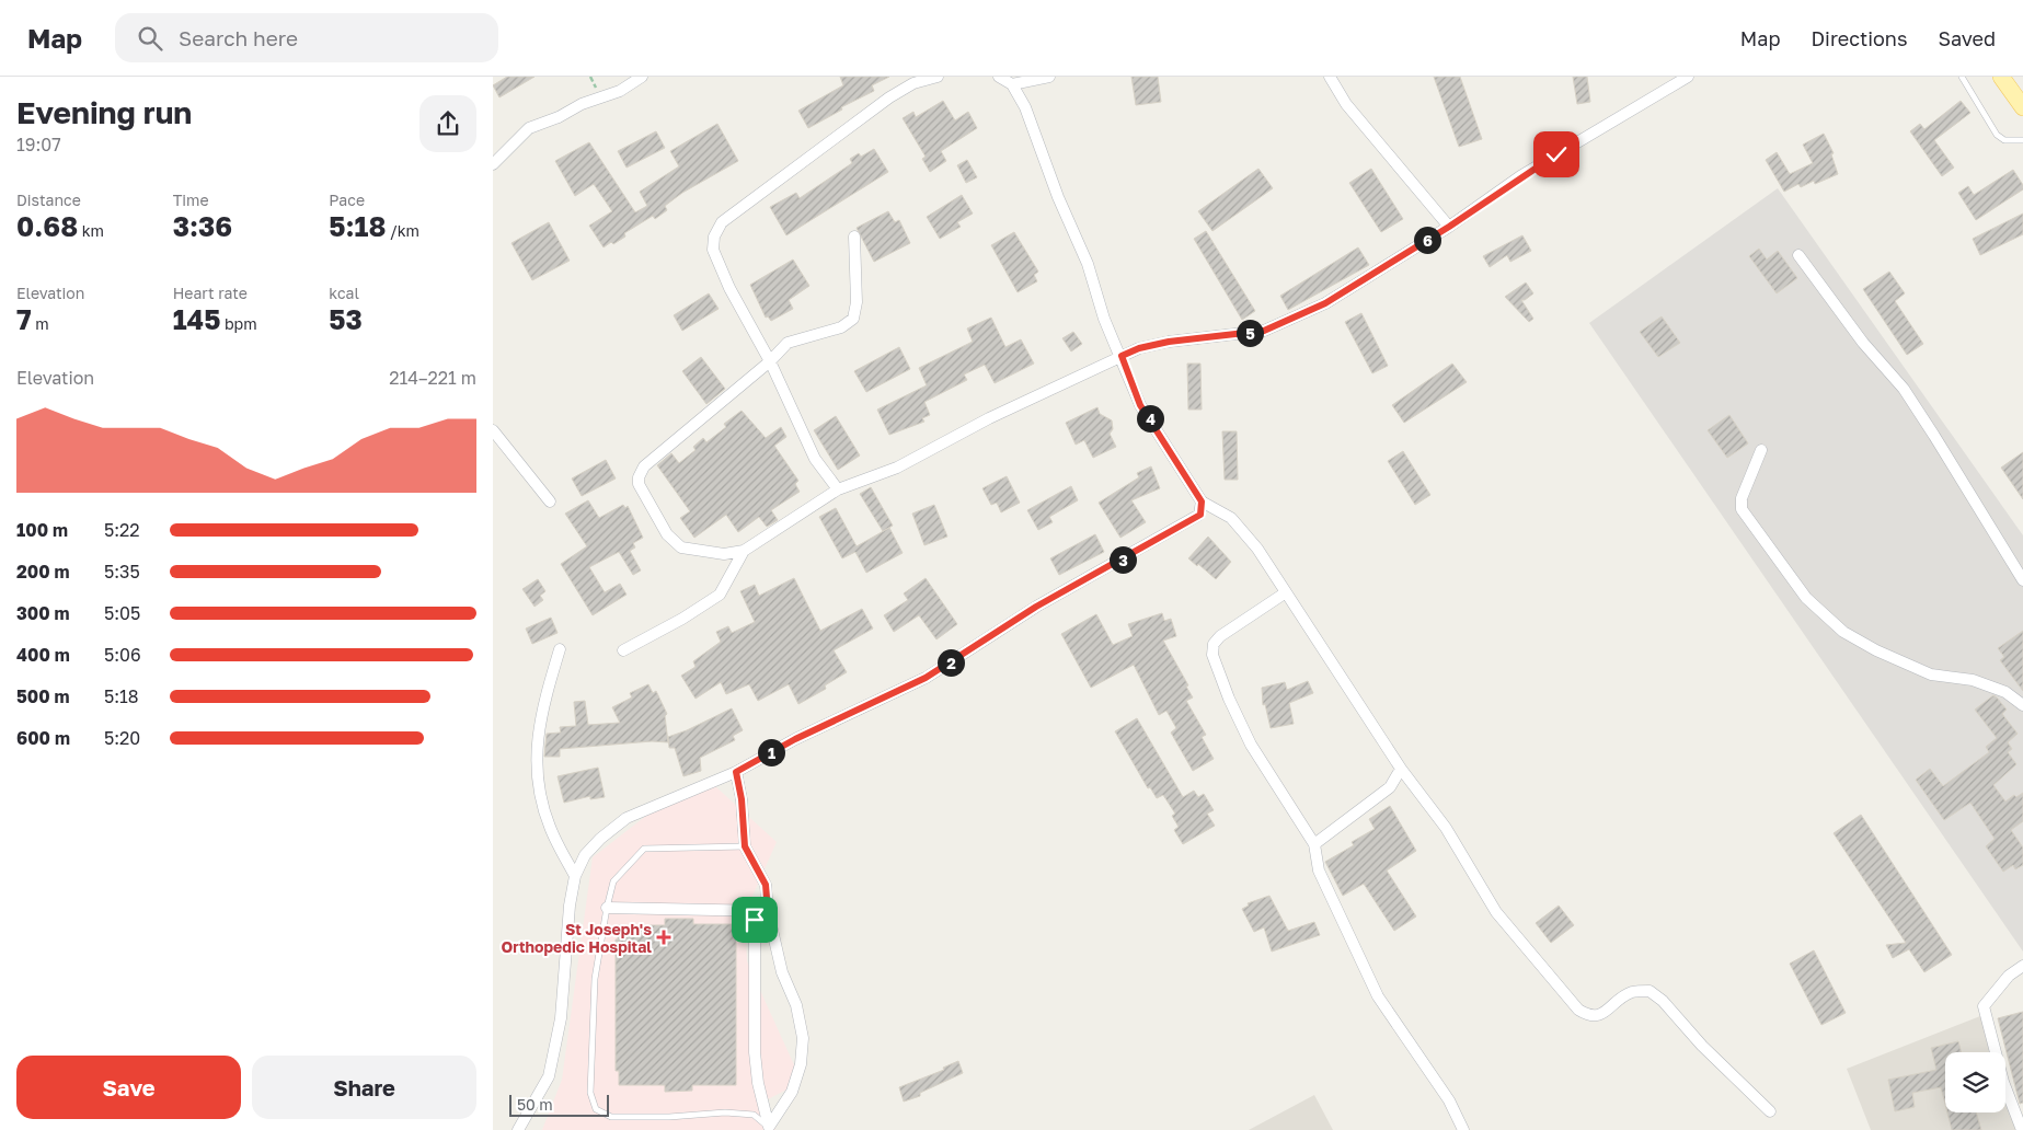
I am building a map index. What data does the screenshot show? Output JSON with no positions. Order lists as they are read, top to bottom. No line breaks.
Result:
{"places":{"health":["St Joseph's Orthopedic Hospital"]},"scale_bar":"50 m","page":{"header":"Map","search":"Search here","nav":["Map","Directions","Saved"],"heading":["Evening run","19:07"],"stats":[["Distance","0.68 km"],["Time","3:36"],["Pace","5:18 /km"],["Elevation","7 m"],["Heart rate","145 bpm"],["kcal","53"]],"pins":["6","5","4","3","2","1"],"chart":["Elevation","214–221 m"],"list":[{"name":"100 m","note":"5:22"},{"name":"200 m","note":"5:35"},{"name":"300 m","note":"5:05"},{"name":"400 m","note":"5:06"},{"name":"500 m","note":"5:18"},{"name":"600 m","note":"5:20"}],"buttons":["Save","Share"],"scale":"50 m"}}
